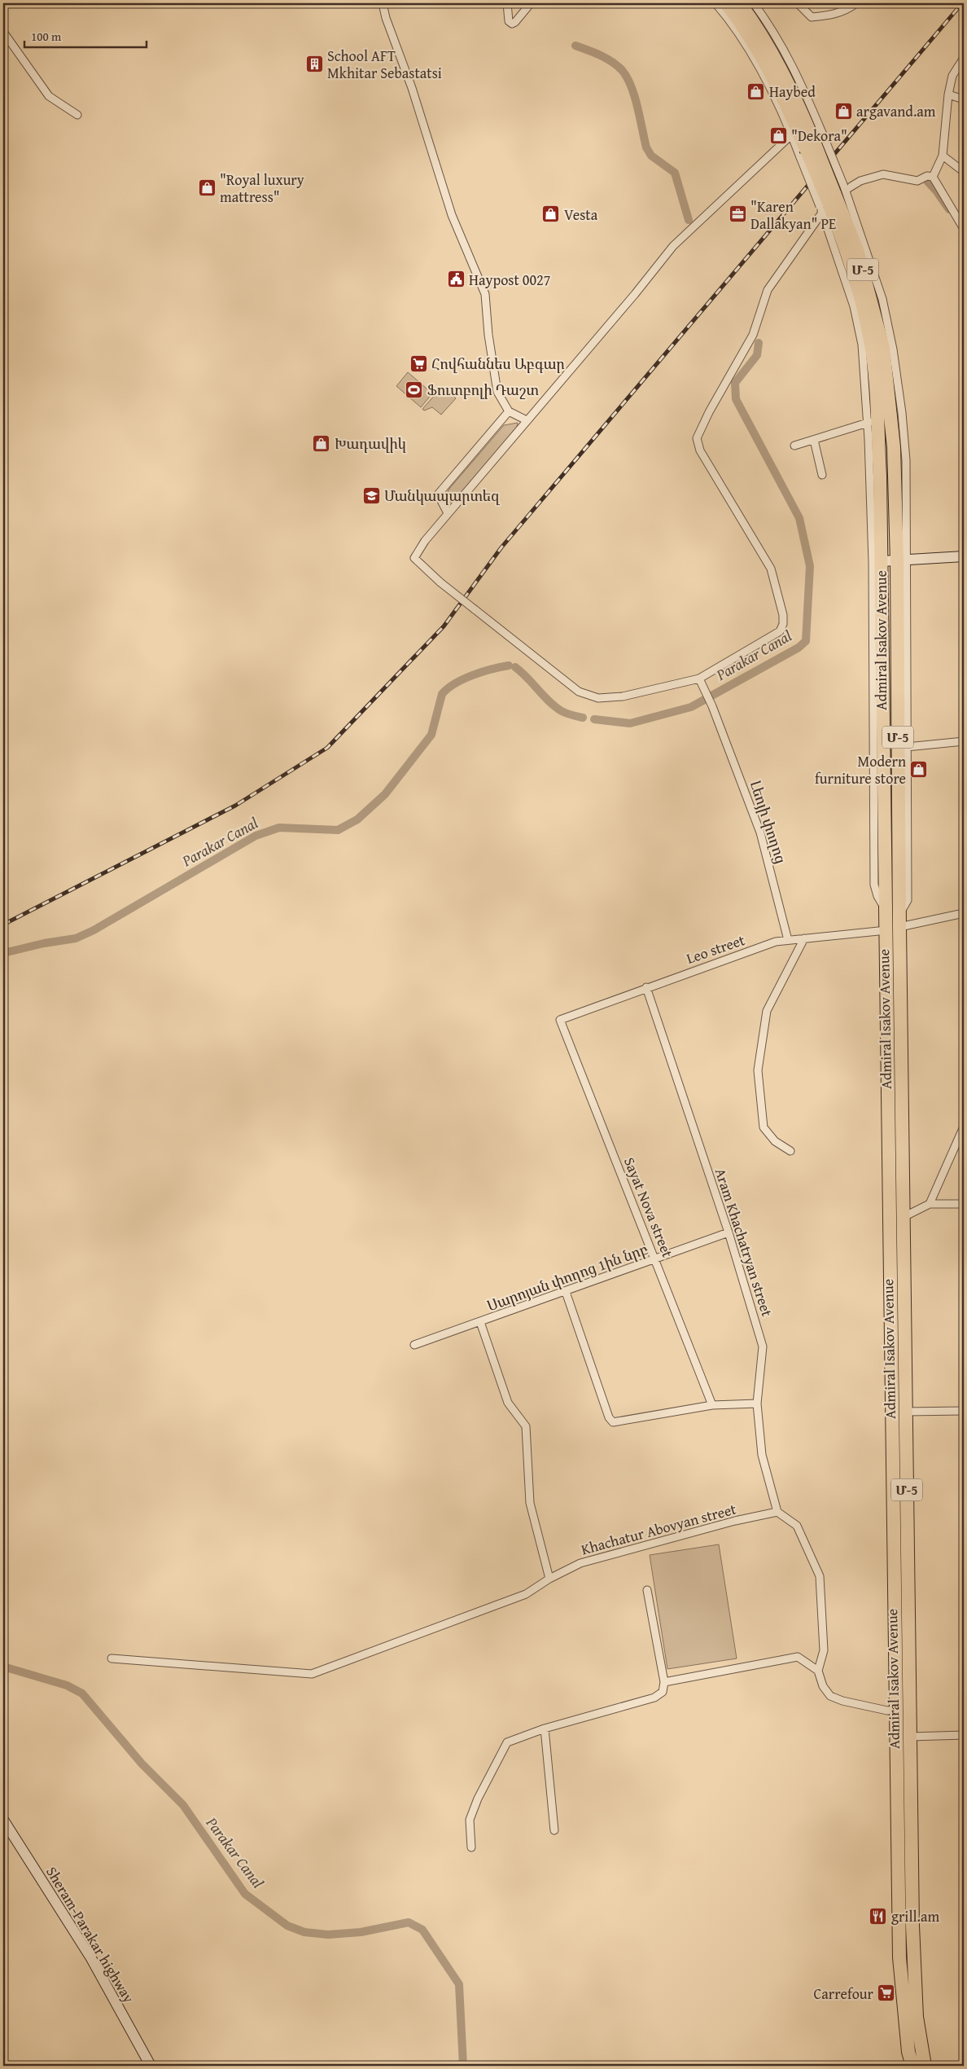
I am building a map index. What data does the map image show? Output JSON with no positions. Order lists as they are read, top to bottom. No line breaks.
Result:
{"streets":{"highway":["Մ-5","Admiral Isakov Avenue"],"street":["Լեոյի փողոց","Leo street","Sayat Nova street","Aram Khachatryan street","Սարոյան փողոց 1ին նրբ","Khachatur Abovyan street","Sheram-Parakar highway"]},"crossings":[["Admiral Isakov Avenue","Leo street"],["Լեոյի փողոց","Leo street"],["Leo street","Sayat Nova street"],["Leo street","Aram Khachatryan street"],["Sayat Nova street","Սարոյան փողոց 1ին նրբ"],["Aram Khachatryan street","Սարոյան փողոց 1ին նրբ"],["Aram Khachatryan street","Khachatur Abovyan street"]],"water":["Parakar Canal"],"places":{"building":["School AFT Mkhitar Sebastatsi"],"shop":["Haybed","argavand.am","\"Dekora\"","\"Royal luxury mattress\"","Vesta","Խադավիկ","Modern furniture store"],"office":["\"Karen Dallakyan\" PE"],"public building":["Haypost 0027"],"supermarket":["Հովհաննես Աբգար","Carrefour"],"sports":["Ֆուտբոլի Դաշտ"],"school or university":["Մանկապարտեզ"],"restaurant":["grill.am"]},"scale_bar":"100 m"}
